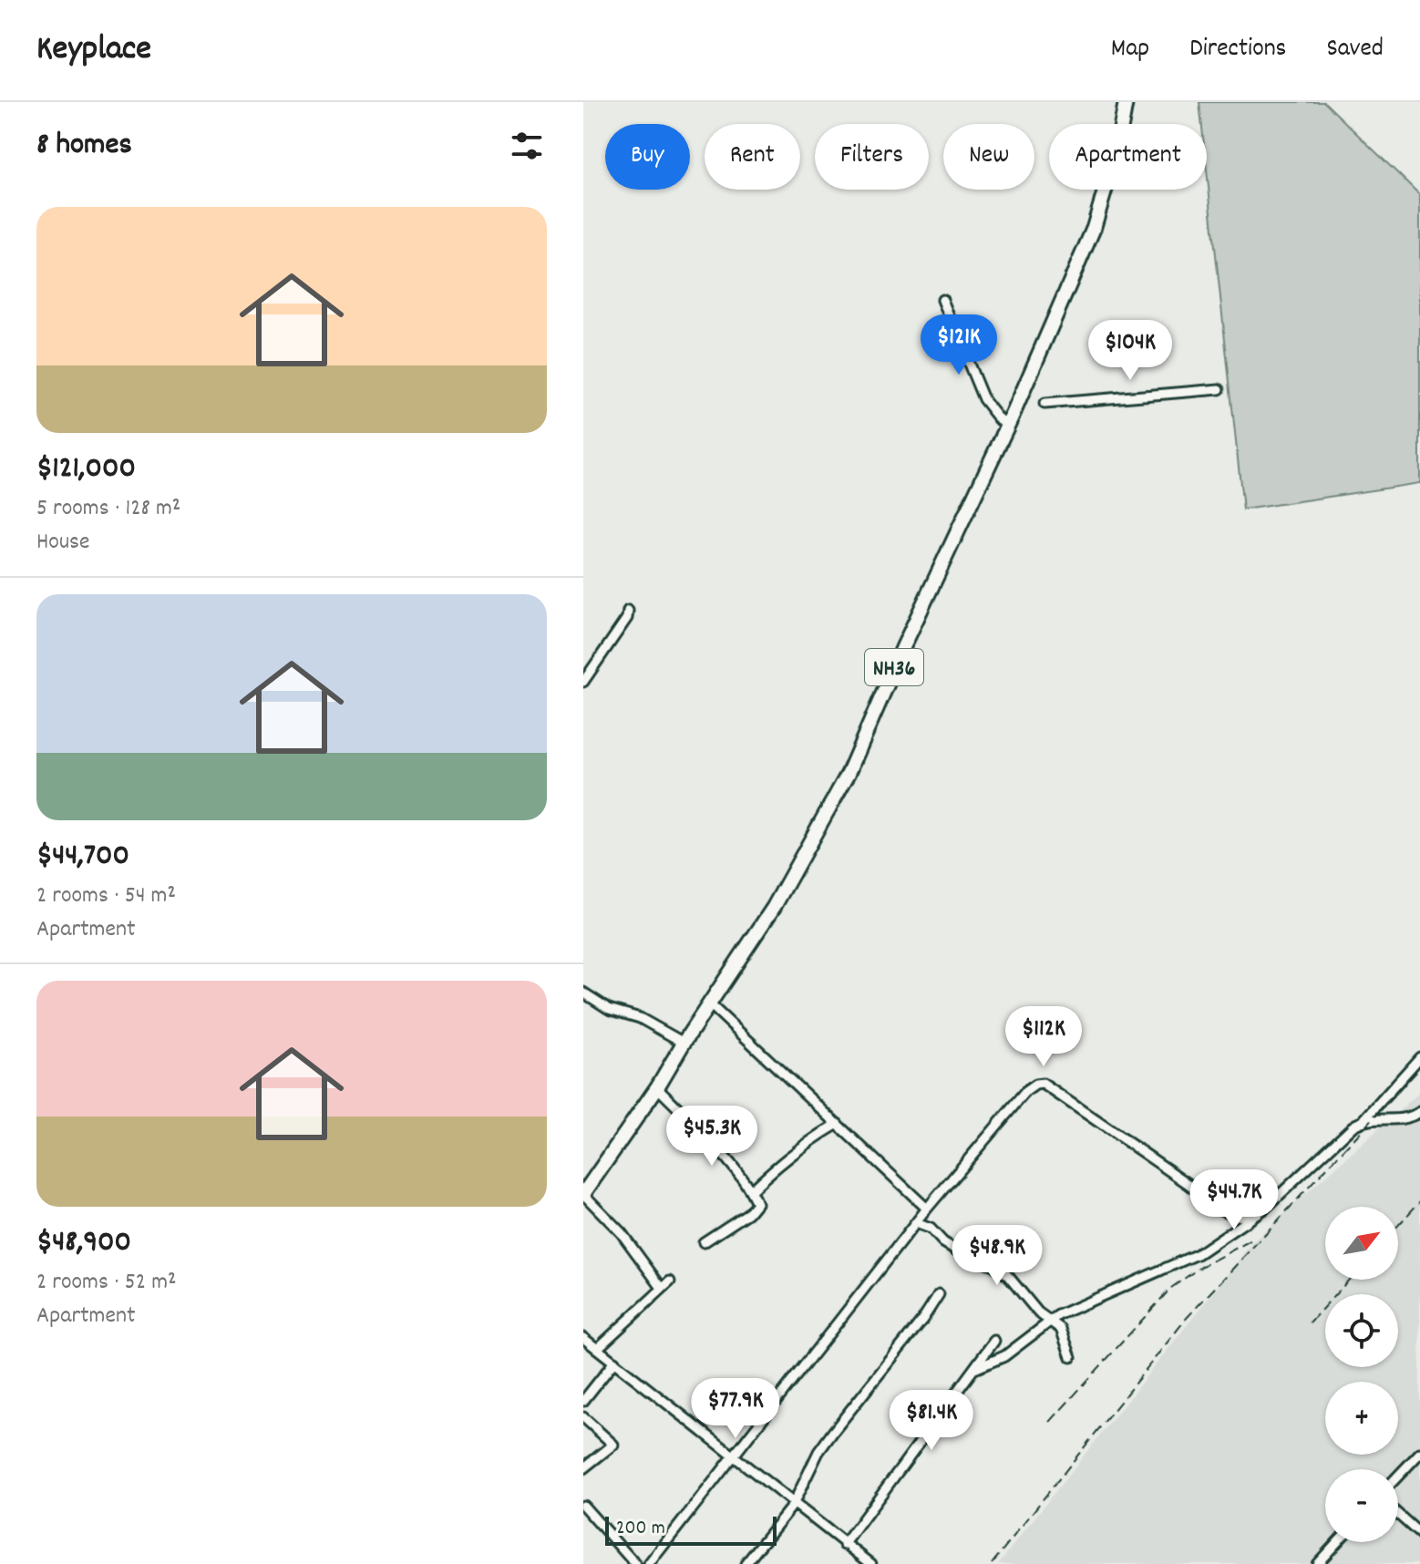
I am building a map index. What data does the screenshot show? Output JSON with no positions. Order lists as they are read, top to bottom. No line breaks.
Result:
{"streets":{"highway":["NH36"]},"scale_bar":"200 m","north":"top right","page":{"header":"Keyplace","nav":["Map","Directions","Saved"],"heading":"8 homes","chip":["Buy","Rent","Filters","New","Apartment"],"list":[{"name":"$121,000","note":"5 rooms · 128 m² · House"},{"name":"$44,700","note":"2 rooms · 54 m² · Apartment"},{"name":"$48,900","note":"2 rooms · 52 m² · Apartment"}],"price":["$121K","$104K","$112K","$45.3K","$44.7K","$48.9K","$77.9K","$81.4K"],"map_buttons":["+","−"],"scale":"200 m"}}
